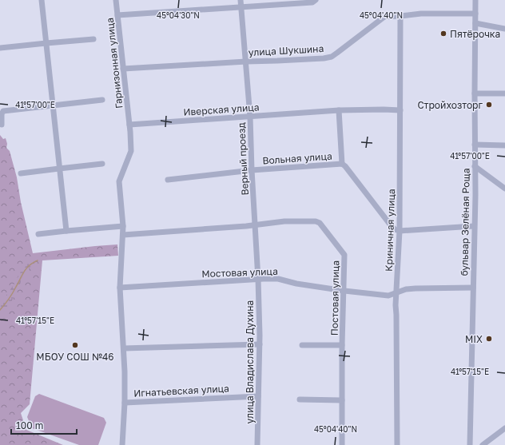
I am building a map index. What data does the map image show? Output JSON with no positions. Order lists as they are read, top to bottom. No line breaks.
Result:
{"streets":{"street":["улица Шукшина","Гарнизонная улица","Иверская улица","Вольная улица","Верный проезд","бульвар Зелёная Роща","Криничная улица","Мостовая улица","Постовая улица","улица Владислава Духина","Игнатьевская улица"]},"crossings":[["улица Шукшина","Гарнизонная улица"],["улица Шукшина","Верный проезд"],["улица Шукшина","бульвар Зелёная Роща"],["улица Шукшина","Криничная улица"],["Гарнизонная улица","Иверская улица"],["Иверская улица","Верный проезд"],["Иверская улица","Криничная улица"],["Вольная улица","Верный проезд"],["Вольная улица","Криничная улица"],["Верный проезд","Мостовая улица"],["Верный проезд","Постовая улица"],["Верный проезд","улица Владислава Духина"],["бульвар Зелёная Роща","Мостовая улица"],["Криничная улица","Мостовая улица"],["Мостовая улица","Постовая улица"],["Мостовая улица","улица Владислава Духина"],["улица Владислава Духина","Игнатьевская улица"]],"places":["Пятёрочка","Стройхозторг","MIX","МБОУ СОШ №46"],"scale_bar":"100 m","coordinates":["45°04'30\"N","45°04'40\"N","41°57'00\"E","41°57'15\"E"]}
